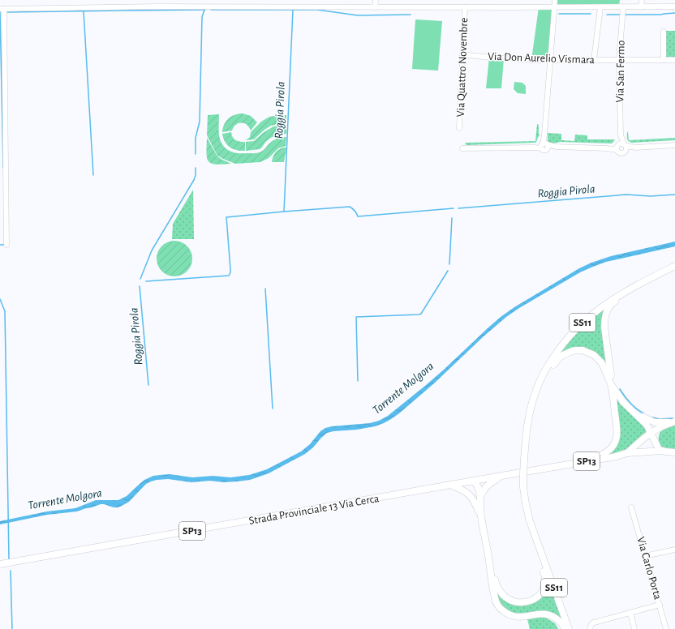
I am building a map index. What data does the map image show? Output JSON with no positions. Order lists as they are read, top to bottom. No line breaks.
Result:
{"streets":{"main road":["SS11","SP13","Strada Provinciale 13 Via Cerca"],"street":["Via Don Aurelio Vismara","Via Quattro Novembre","Via San Fermo","Via Carlo Porta"]},"crossings":[["Via Don Aurelio Vismara","Via Quattro Novembre"],["Via Don Aurelio Vismara","Via San Fermo"]],"water":["Roggia Pirola","Torrente Molgora"]}
